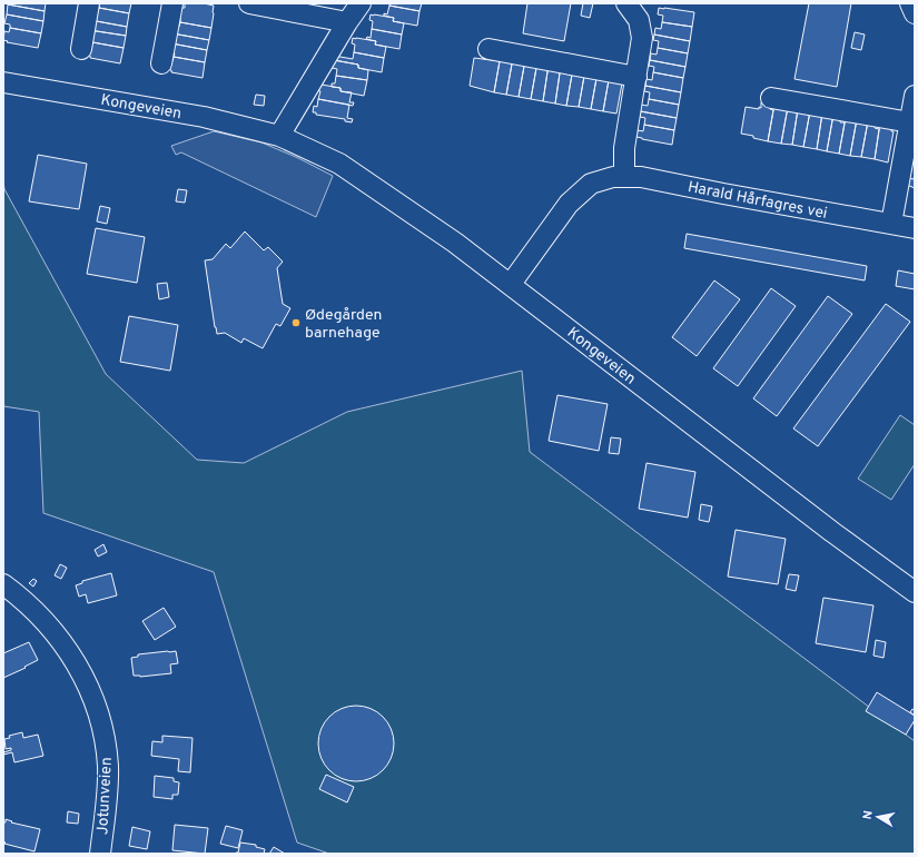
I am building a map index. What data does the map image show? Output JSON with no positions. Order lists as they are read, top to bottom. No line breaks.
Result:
{"streets":{"street":["Kongeveien","Harald Hårfagres vei","Jotunveien"]},"crossings":[["Kongeveien","Harald Hårfagres vei"]],"places":["Ødegården barnehage"],"north":"left"}
